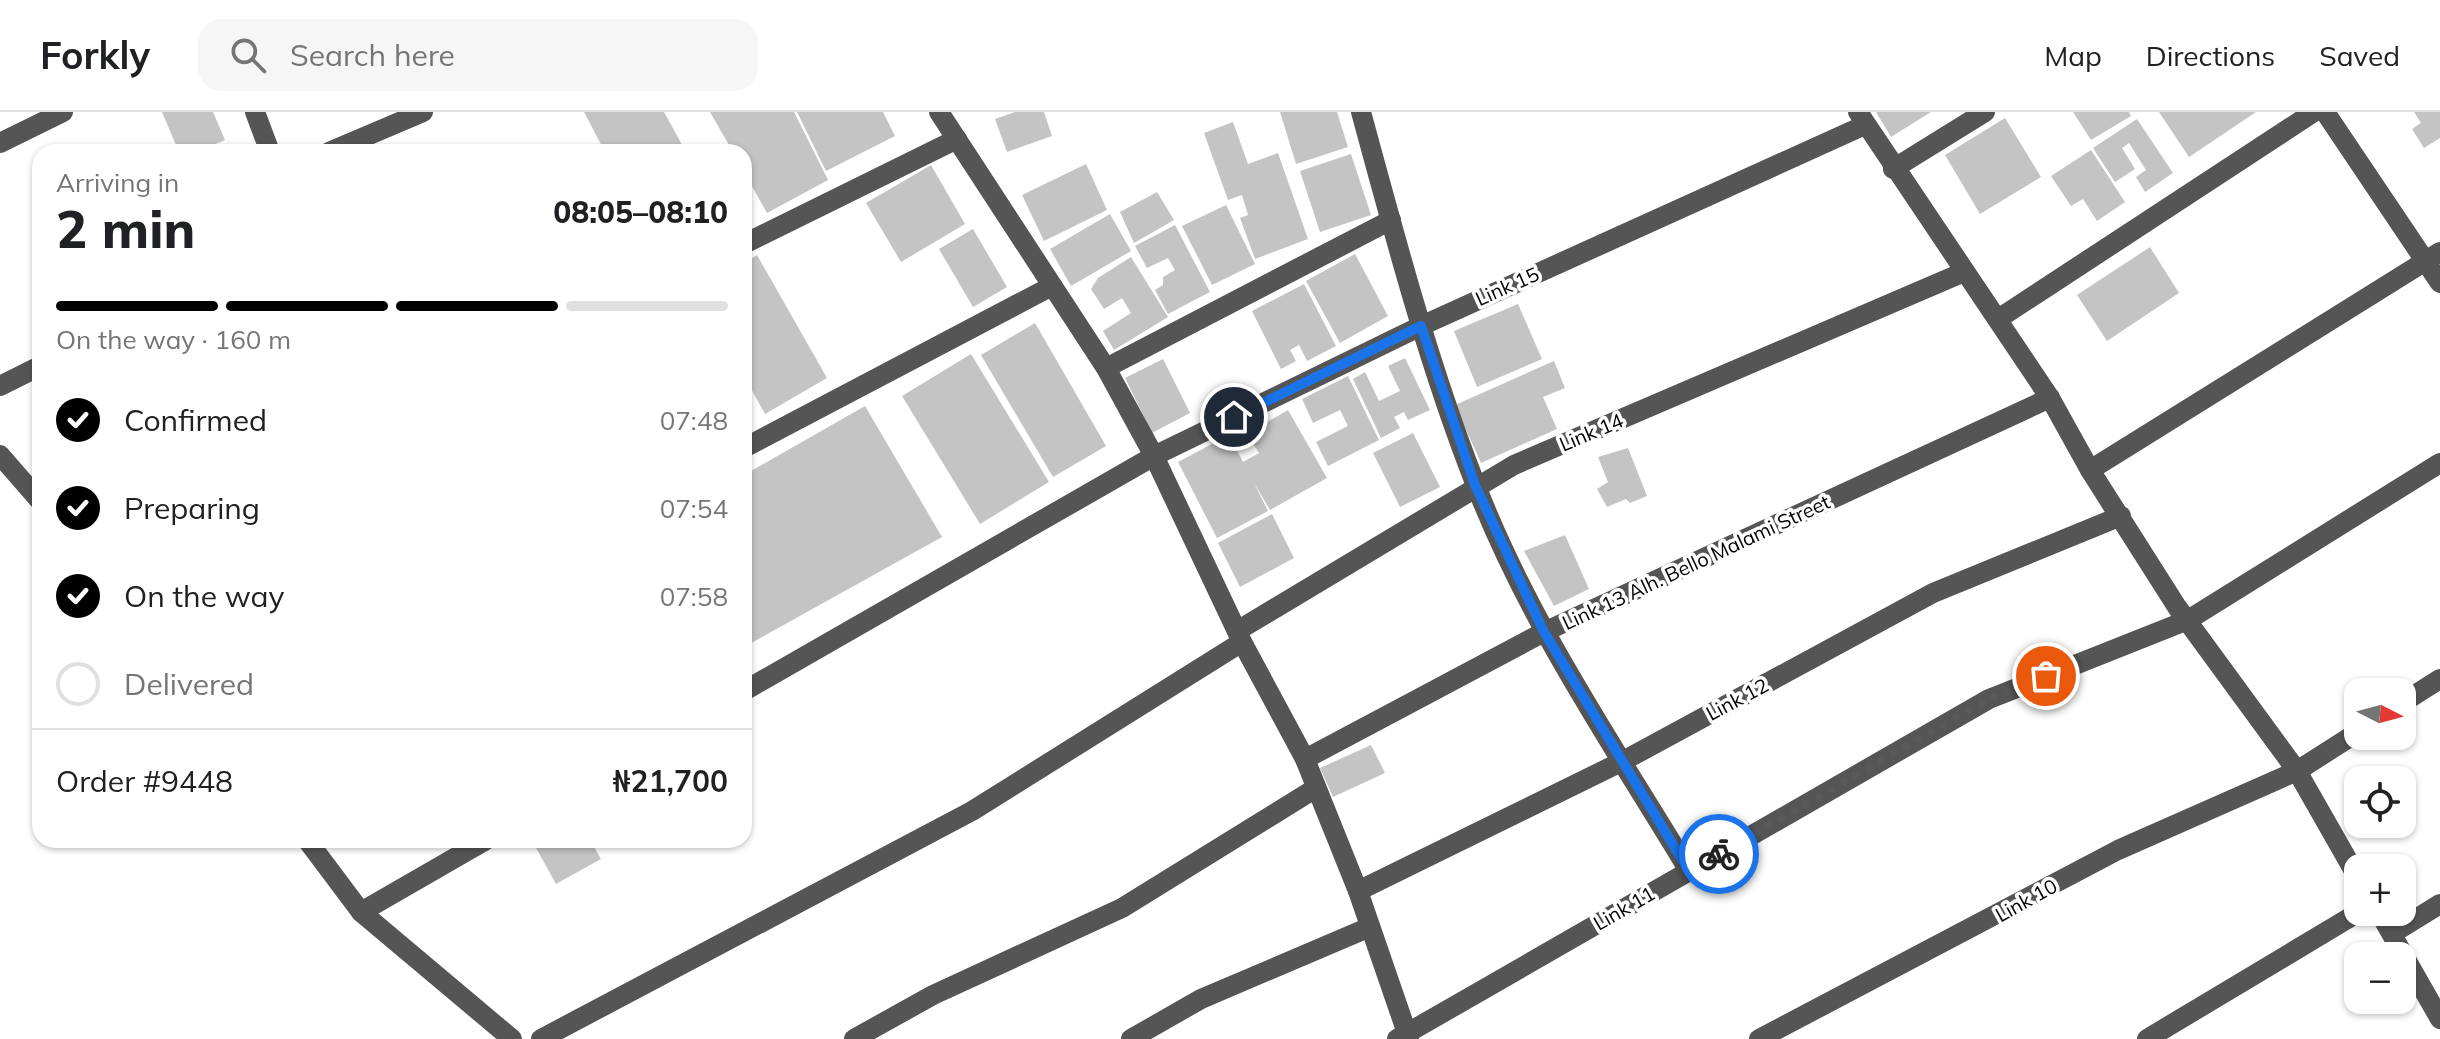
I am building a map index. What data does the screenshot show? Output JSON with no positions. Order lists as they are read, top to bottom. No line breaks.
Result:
{"streets":{"street":["Link 15","Link 14","Link 13 Alh. Bello Malami Street","Link 12","Link 10","Link 11"]},"north":"right","page":{"header":"Forkly","search":"Search here","nav":["Map","Directions","Saved"],"heading":["2 min","Arriving in","08:05–08:10"],"panel":["Order #9448","₦21,700"],"bar":"On the way · 160 m","list":[["Confirmed","07:48"],["Preparing","07:54"],["On the way","07:58"],"Delivered"],"map_buttons":["+","−"]}}
